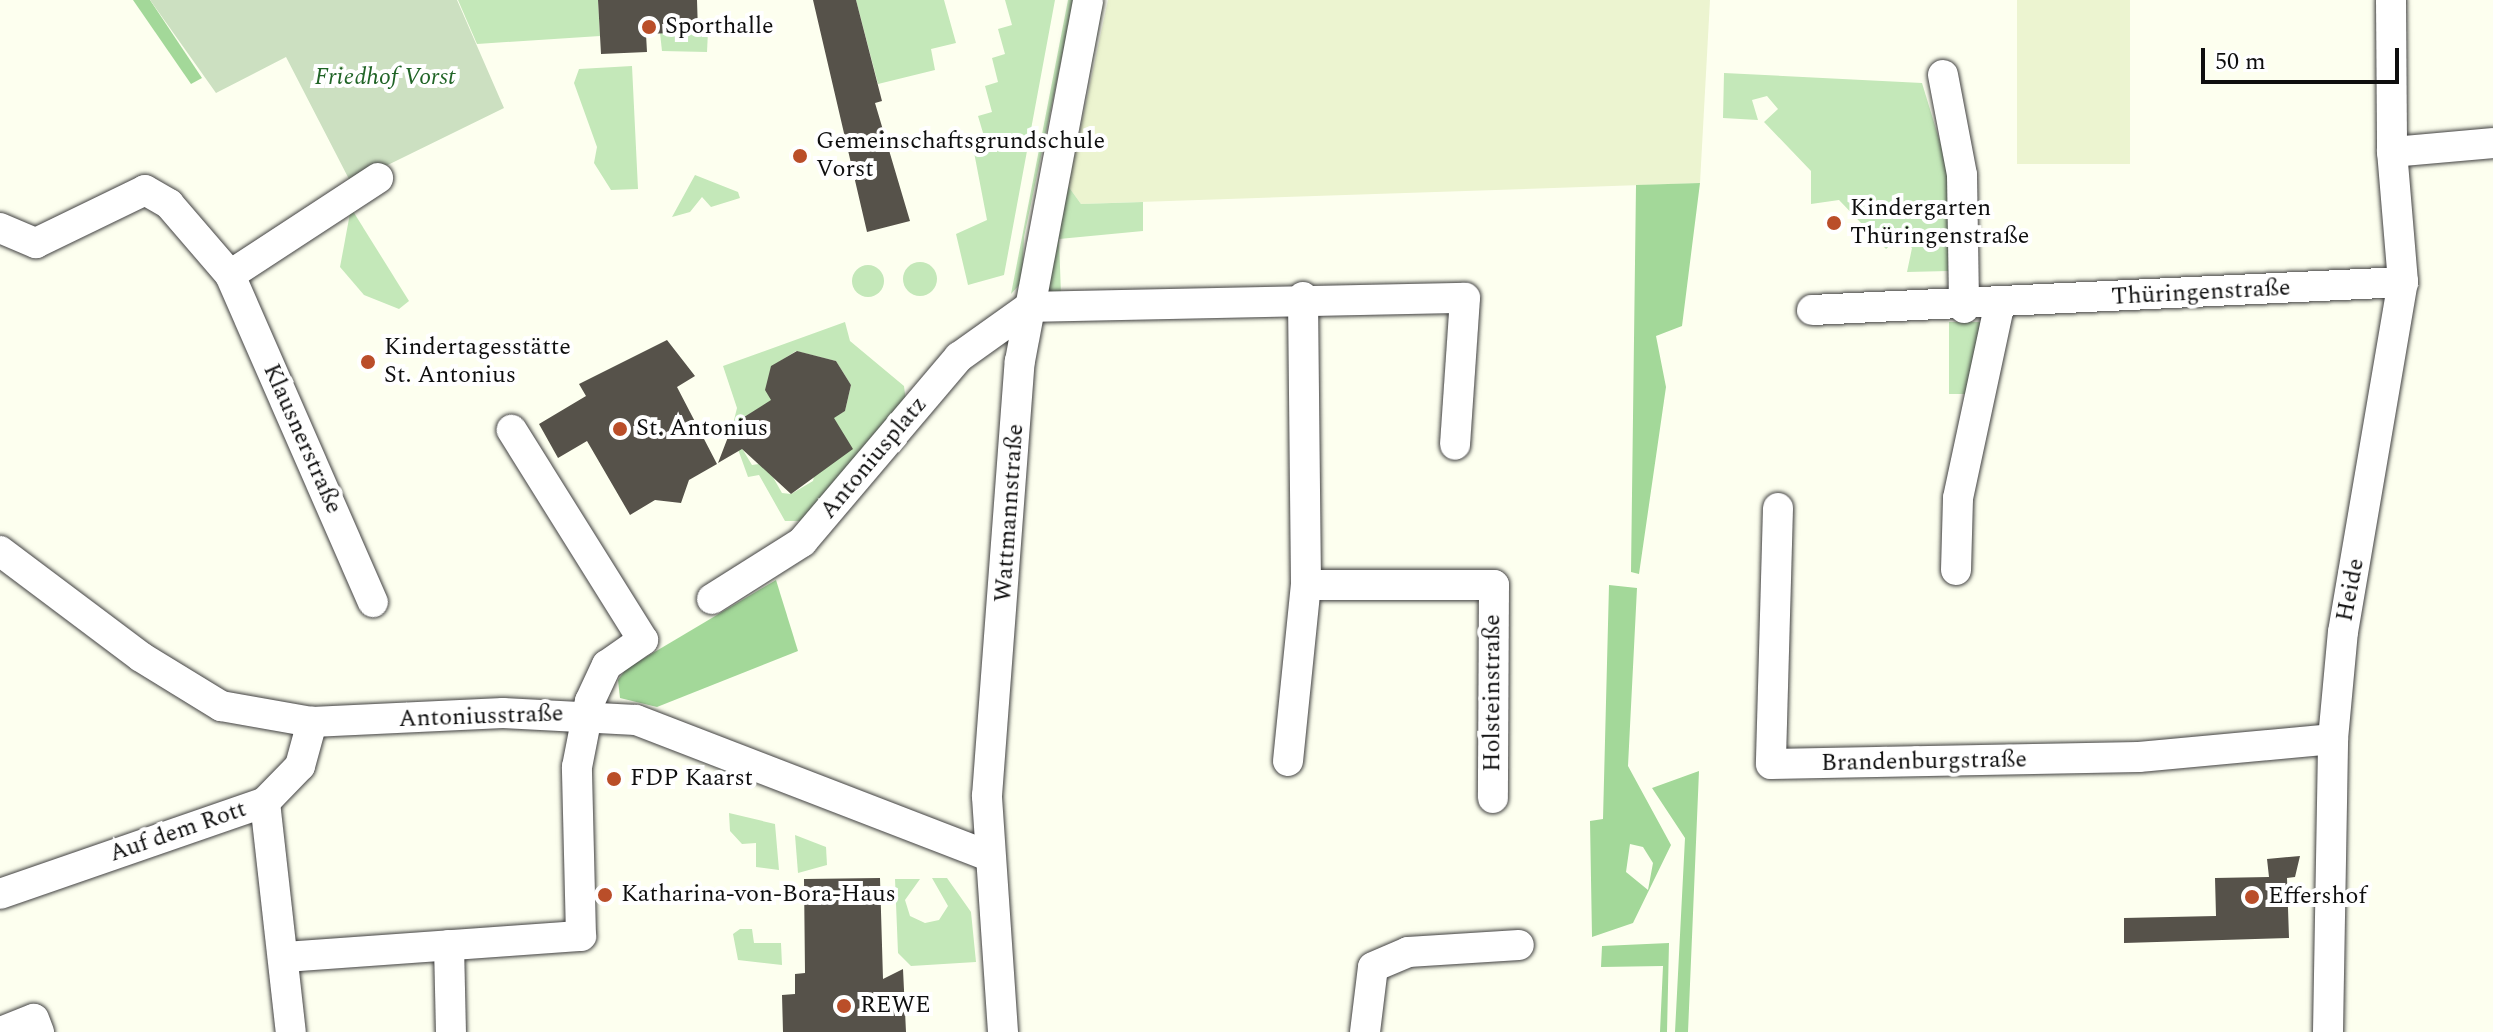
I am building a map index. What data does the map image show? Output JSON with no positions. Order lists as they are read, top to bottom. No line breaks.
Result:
{"streets":{"street":["Thüringenstraße","Klausnerstraße","Antoniusplatz","Wattmannstraße","Heide","Holsteinstraße","Antoniusstraße","Brandenburgstraße","Auf dem Rott"]},"crossings":[["Thüringenstraße","Heide"],["Antoniusplatz","Wattmannstraße"],["Wattmannstraße","Antoniusstraße"],["Heide","Brandenburgstraße"],["Antoniusstraße","Auf dem Rott"]],"parks":["Friedhof Vorst"],"places":["Sporthalle","Gemeinschaftsgrundschule Vorst","Kindergarten Thüringenstraße","Kindertagesstätte St. Antonius","St. Antonius","FDP Kaarst","Katharina-von-Bora-Haus","Effershof","REWE"],"scale_bar":"50 m"}
